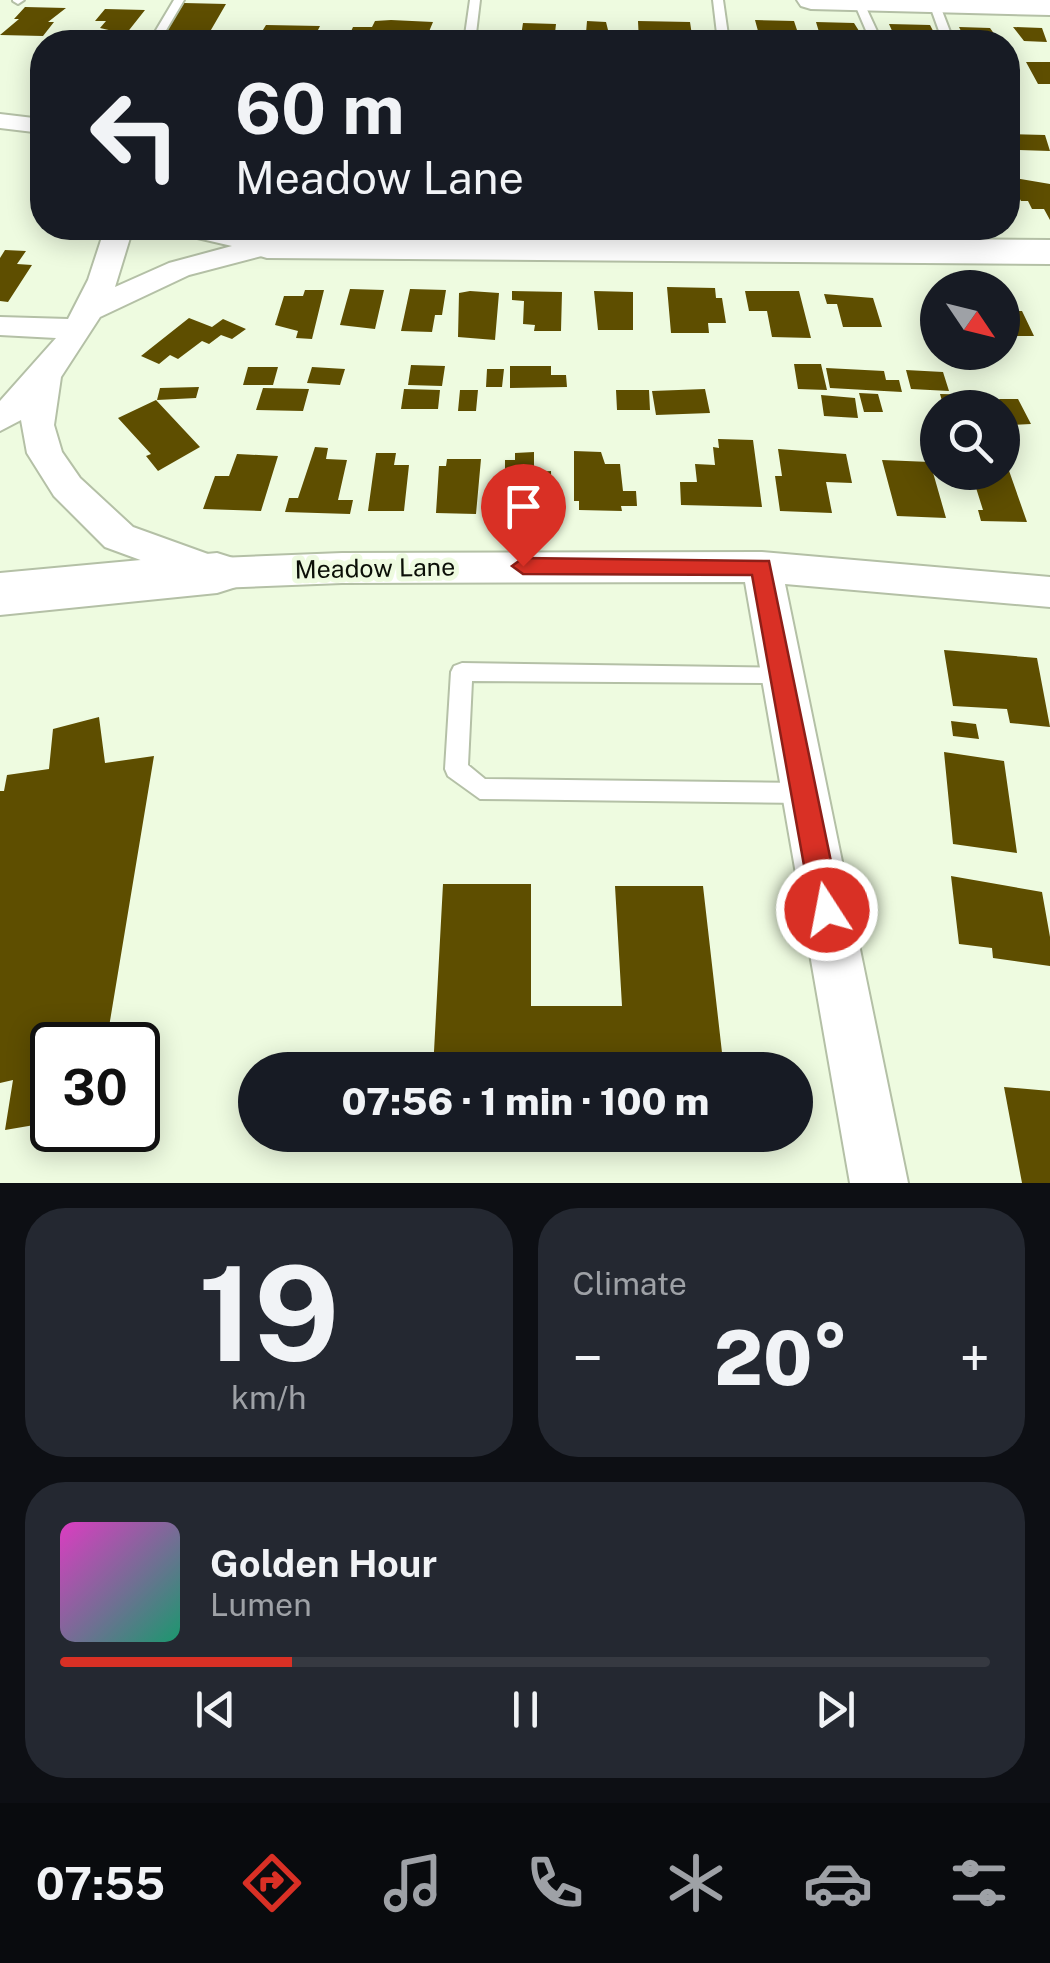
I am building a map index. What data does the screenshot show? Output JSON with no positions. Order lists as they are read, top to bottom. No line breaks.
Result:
{"streets":{"street":["Meadow Lane"]},"north":"bottom right","page":{"turn":["60 m","Meadow Lane"],"limit":"30","trip":"07:56 · 1 min · 100 m","tile":[["19","km/h"],"Climate"],"heat":["−","20°","+"],"song":["Golden Hour","Lumen"],"tabs":"07:55"}}
